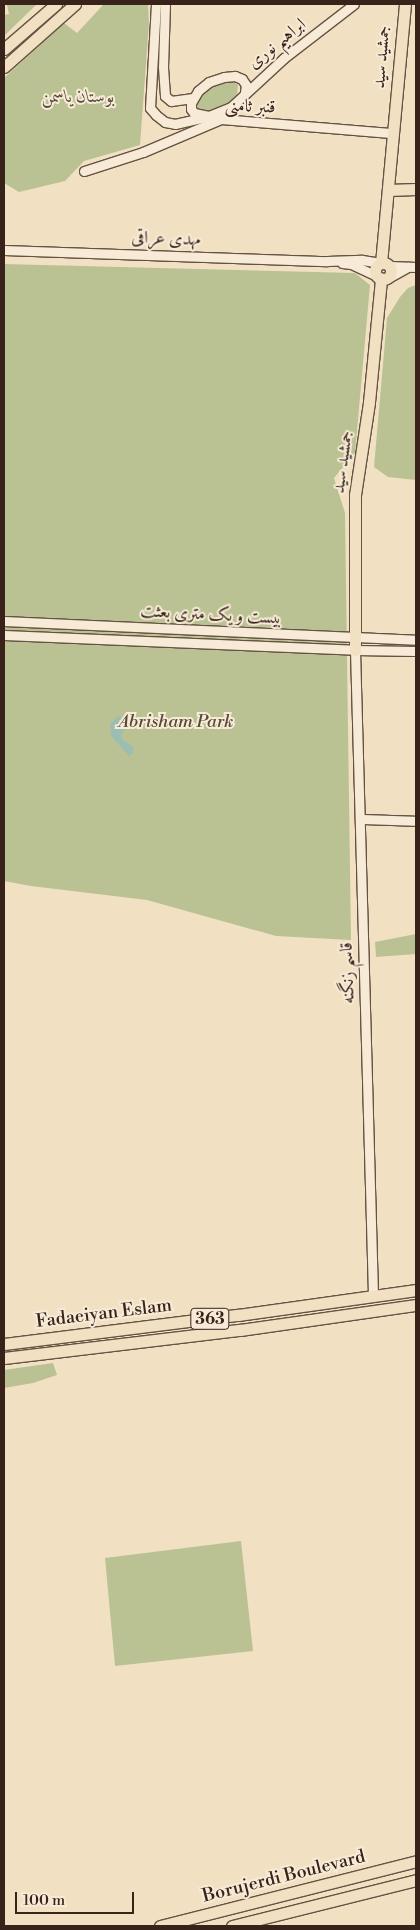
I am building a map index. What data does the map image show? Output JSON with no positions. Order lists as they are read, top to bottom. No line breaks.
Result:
{"streets":{"main road":["جمشید سید","Fadaeiyan Eslam","363","Borujerdi Boulevard"],"street":["ابراهیم نوری","قنبر ثامنی","مهدی عراقی","بیست و یک متری بعثت","قاسم زنگنه"]},"crossings":[["جمشید سید","قنبر ثامنی"],["جمشید سید","بیست و یک متری بعثت"],["جمشید سید","قاسم زنگنه"],["بیست و یک متری بعثت","قاسم زنگنه"],["قاسم زنگنه","Fadaeiyan Eslam"]],"parks":["بوستان یاسمن","Abrisham Park"],"scale_bar":"100 m"}
